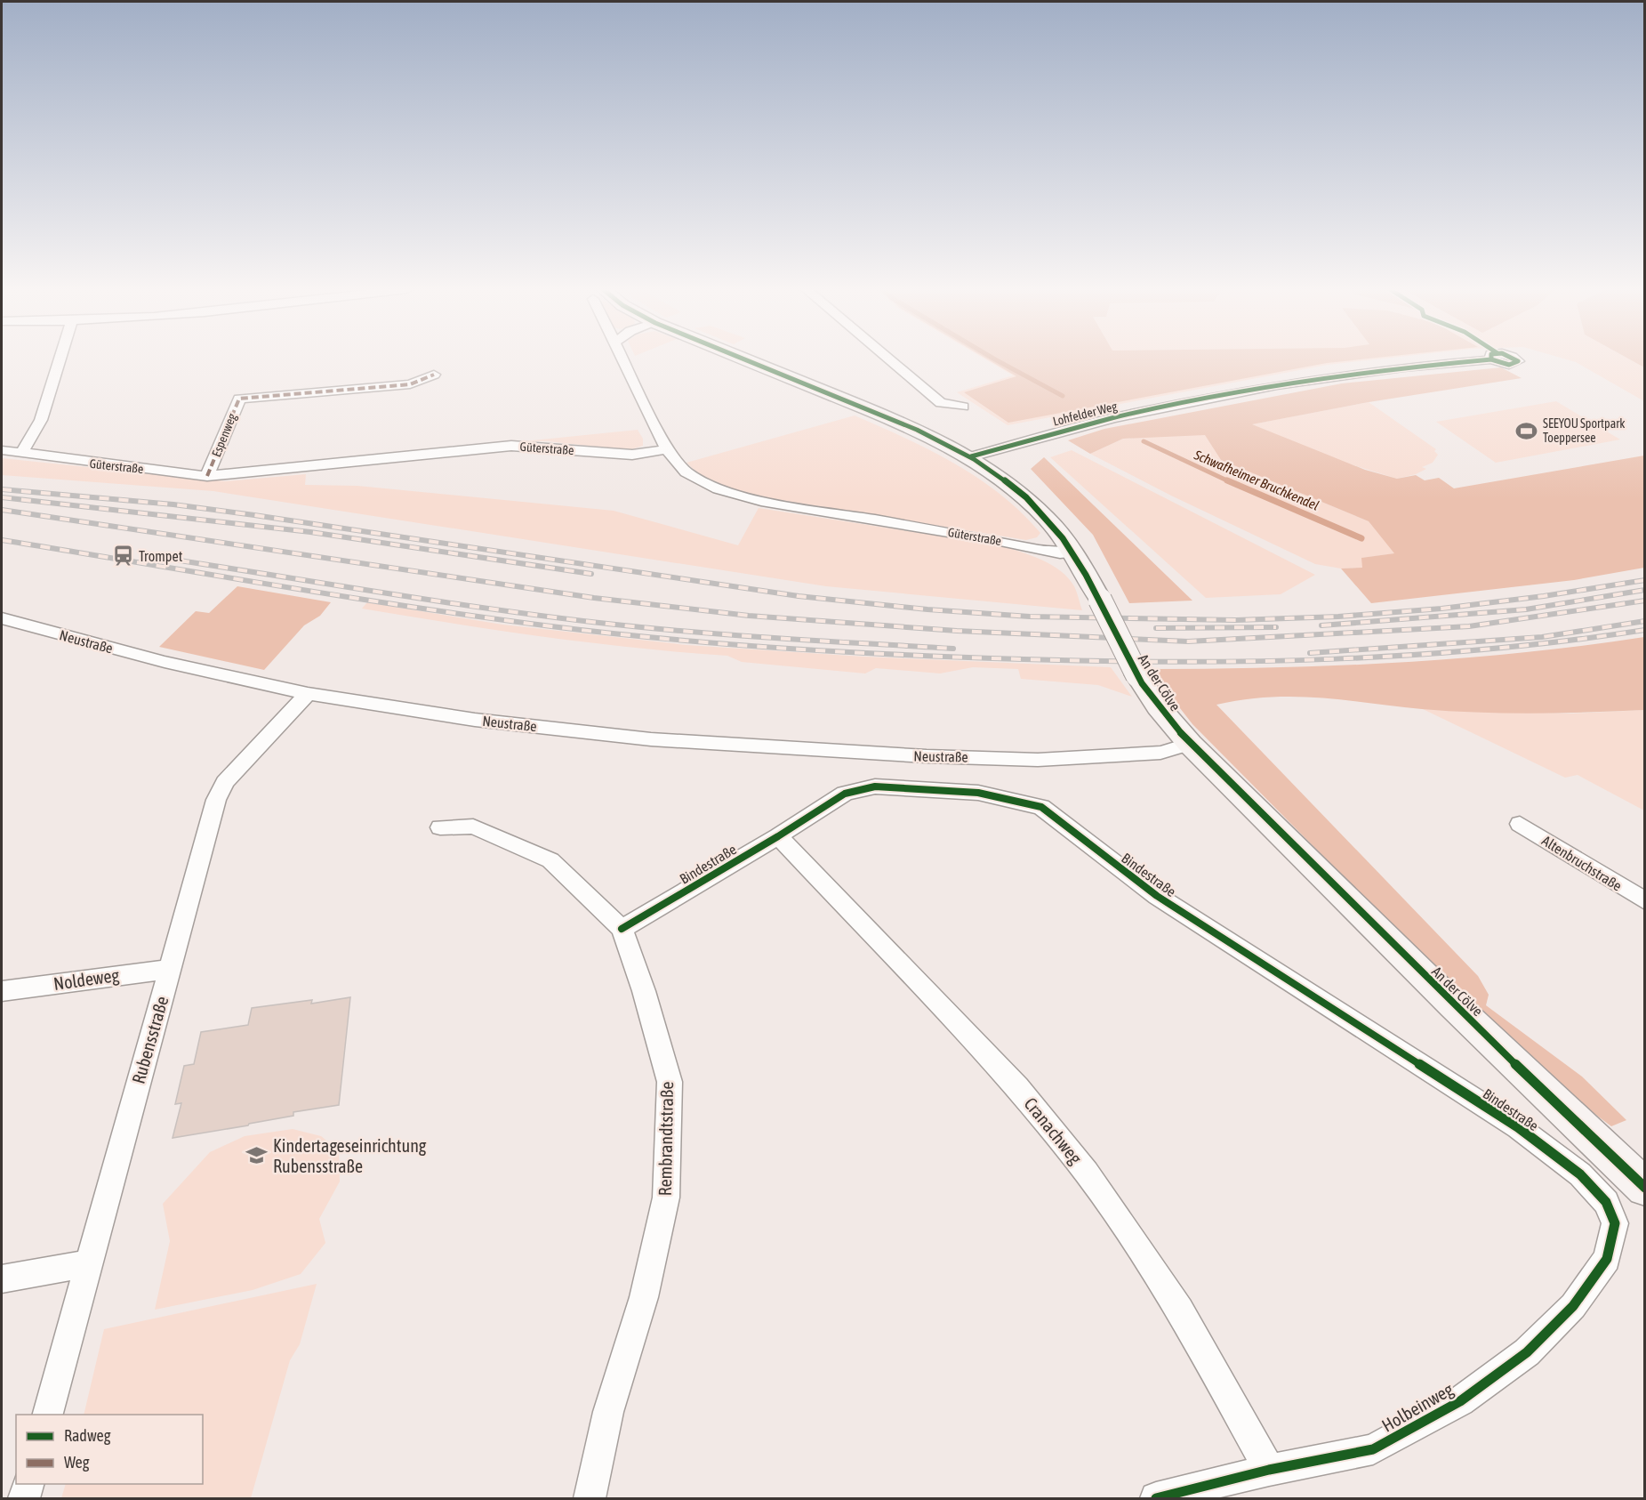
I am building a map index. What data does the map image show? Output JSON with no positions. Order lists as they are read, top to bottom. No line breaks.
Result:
{"streets":{"street":["Lohfelder Weg","Espenweg","Güterstraße","Neustraße","An der Cölve","Altenbruchstraße","Bindestraße","Noldeweg","Rubensstraße","Cranachweg","Rembrandtstraße","Holbeinweg"]},"crossings":[["Lohfelder Weg","An der Cölve"],["Espenweg","Güterstraße"],["Güterstraße","An der Cölve"],["Neustraße","An der Cölve"],["Neustraße","Rubensstraße"],["Bindestraße","Cranachweg"],["Bindestraße","Rembrandtstraße"],["Bindestraße","Holbeinweg"],["Noldeweg","Rubensstraße"],["Cranachweg","Holbeinweg"]],"water":["Schwafheimer Bruchkendel"],"places":{"sports":["SEEYOU Sportpark Toeppersee"],"station":["Trompet"],"school or university":["Kindertageseinrichtung Rubensstraße"]},"legend":["Radweg","Weg"]}
